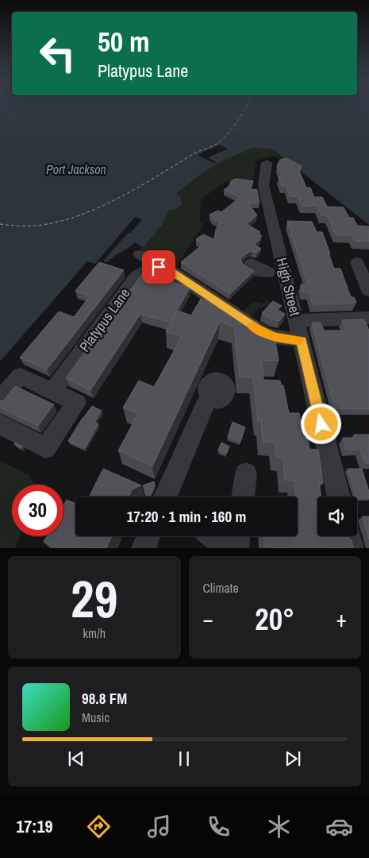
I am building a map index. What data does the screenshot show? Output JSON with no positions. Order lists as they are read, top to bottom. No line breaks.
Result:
{"streets":{"street":["High Street","Platypus Lane"]},"water":["Port Jackson"],"page":{"turn":["50 m","Platypus Lane"],"limit":"30","trip":"17:20 · 1 min · 160 m","tile":[["29","km/h"],"Climate"],"heat":["−","20°","+"],"song":["98.8 FM","Music"],"tabs":"17:19"}}
